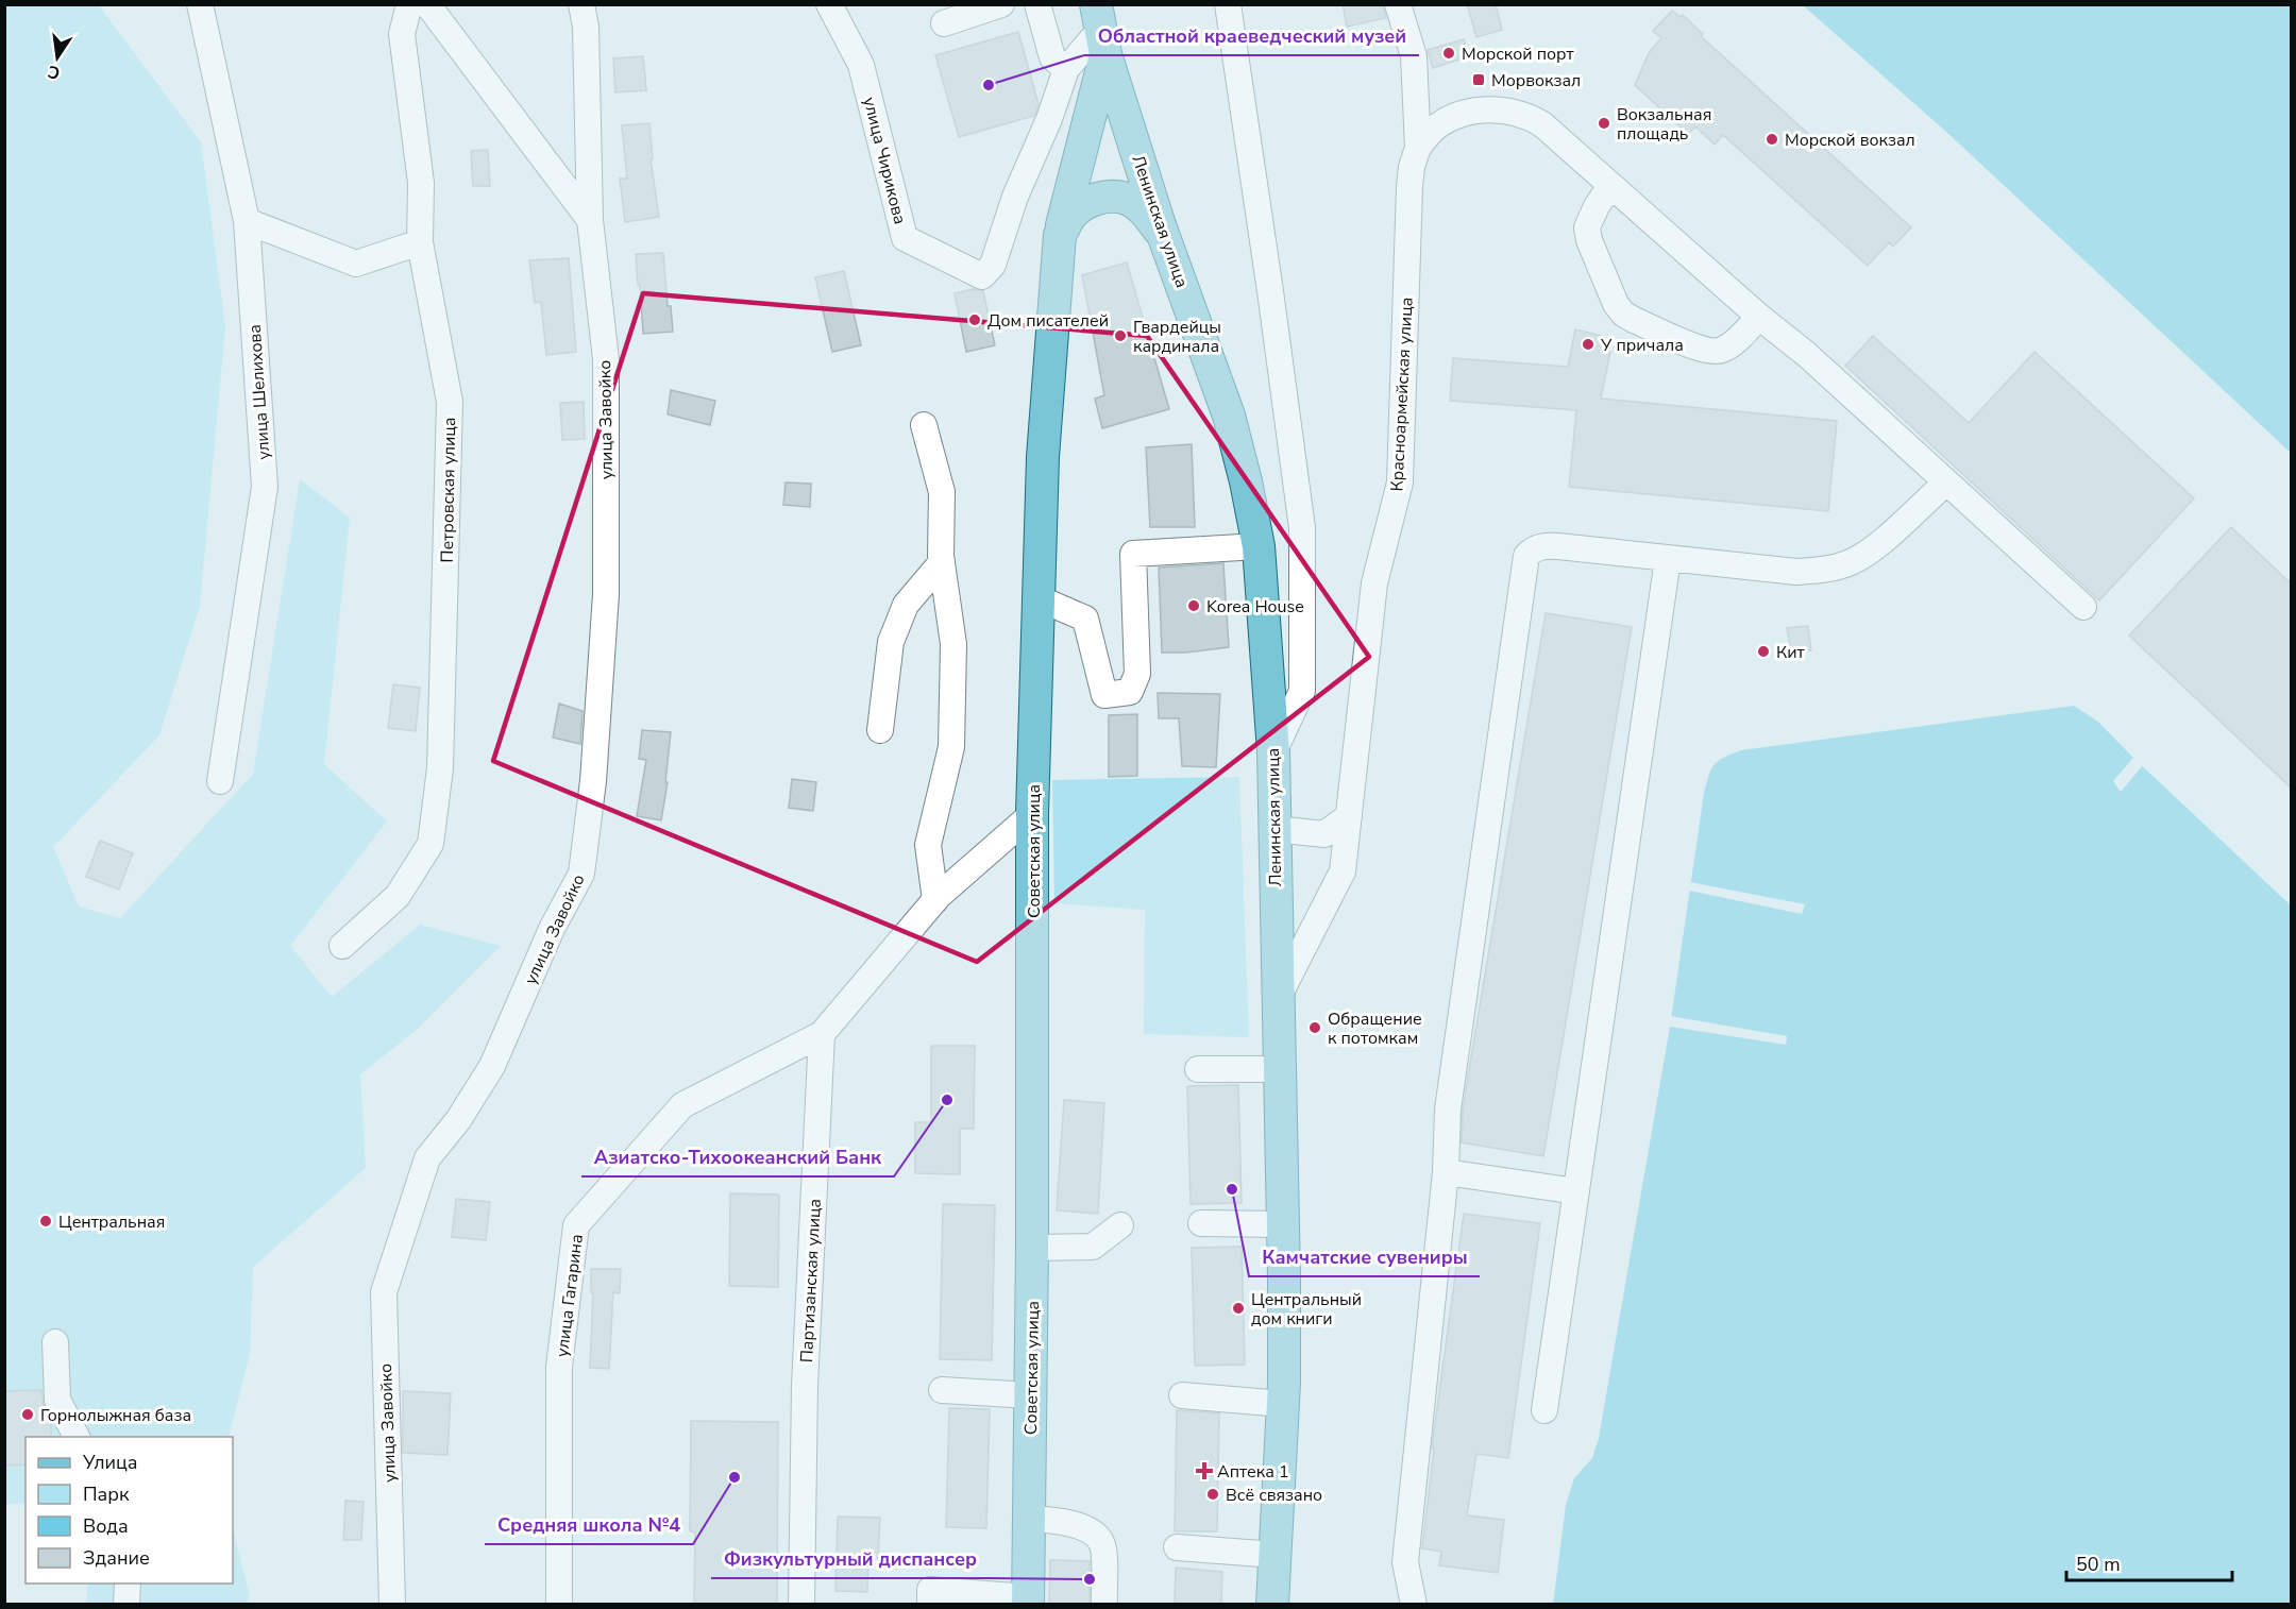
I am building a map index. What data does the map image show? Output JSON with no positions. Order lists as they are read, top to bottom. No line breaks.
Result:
{"streets":{"main road":["Ленинская улица","Советская улица"],"street":["улица Чирикова","улица Шелихова","Красноармейская улица","улица Завойко","Петровская улица","Партизанская улица","улица Гагарина"]},"crossings":[["Ленинская улица","Красноармейская улица"],["Партизанская улица","улица Гагарина"]],"places":{"other":["Морской порт","Областной краеведческий музей","Вокзальная площадь","Морской вокзал","Дом писателей","Гвардейцы кардинала","У причала","Korea House","Кит","Обращение к потомкам","Азиатско-Тихоокеанский Банк","Камчатские сувениры","Центральная","Центральный дом книги","Горнолыжная база","Средняя школа №4","Всё связано","Физкультурный диспансер"],"transit":["Морвокзал"],"health":["Аптека 1"]},"legend":["Улица","Парк","Вода","Здание"],"scale_bar":"50 m","north":"bottom"}
